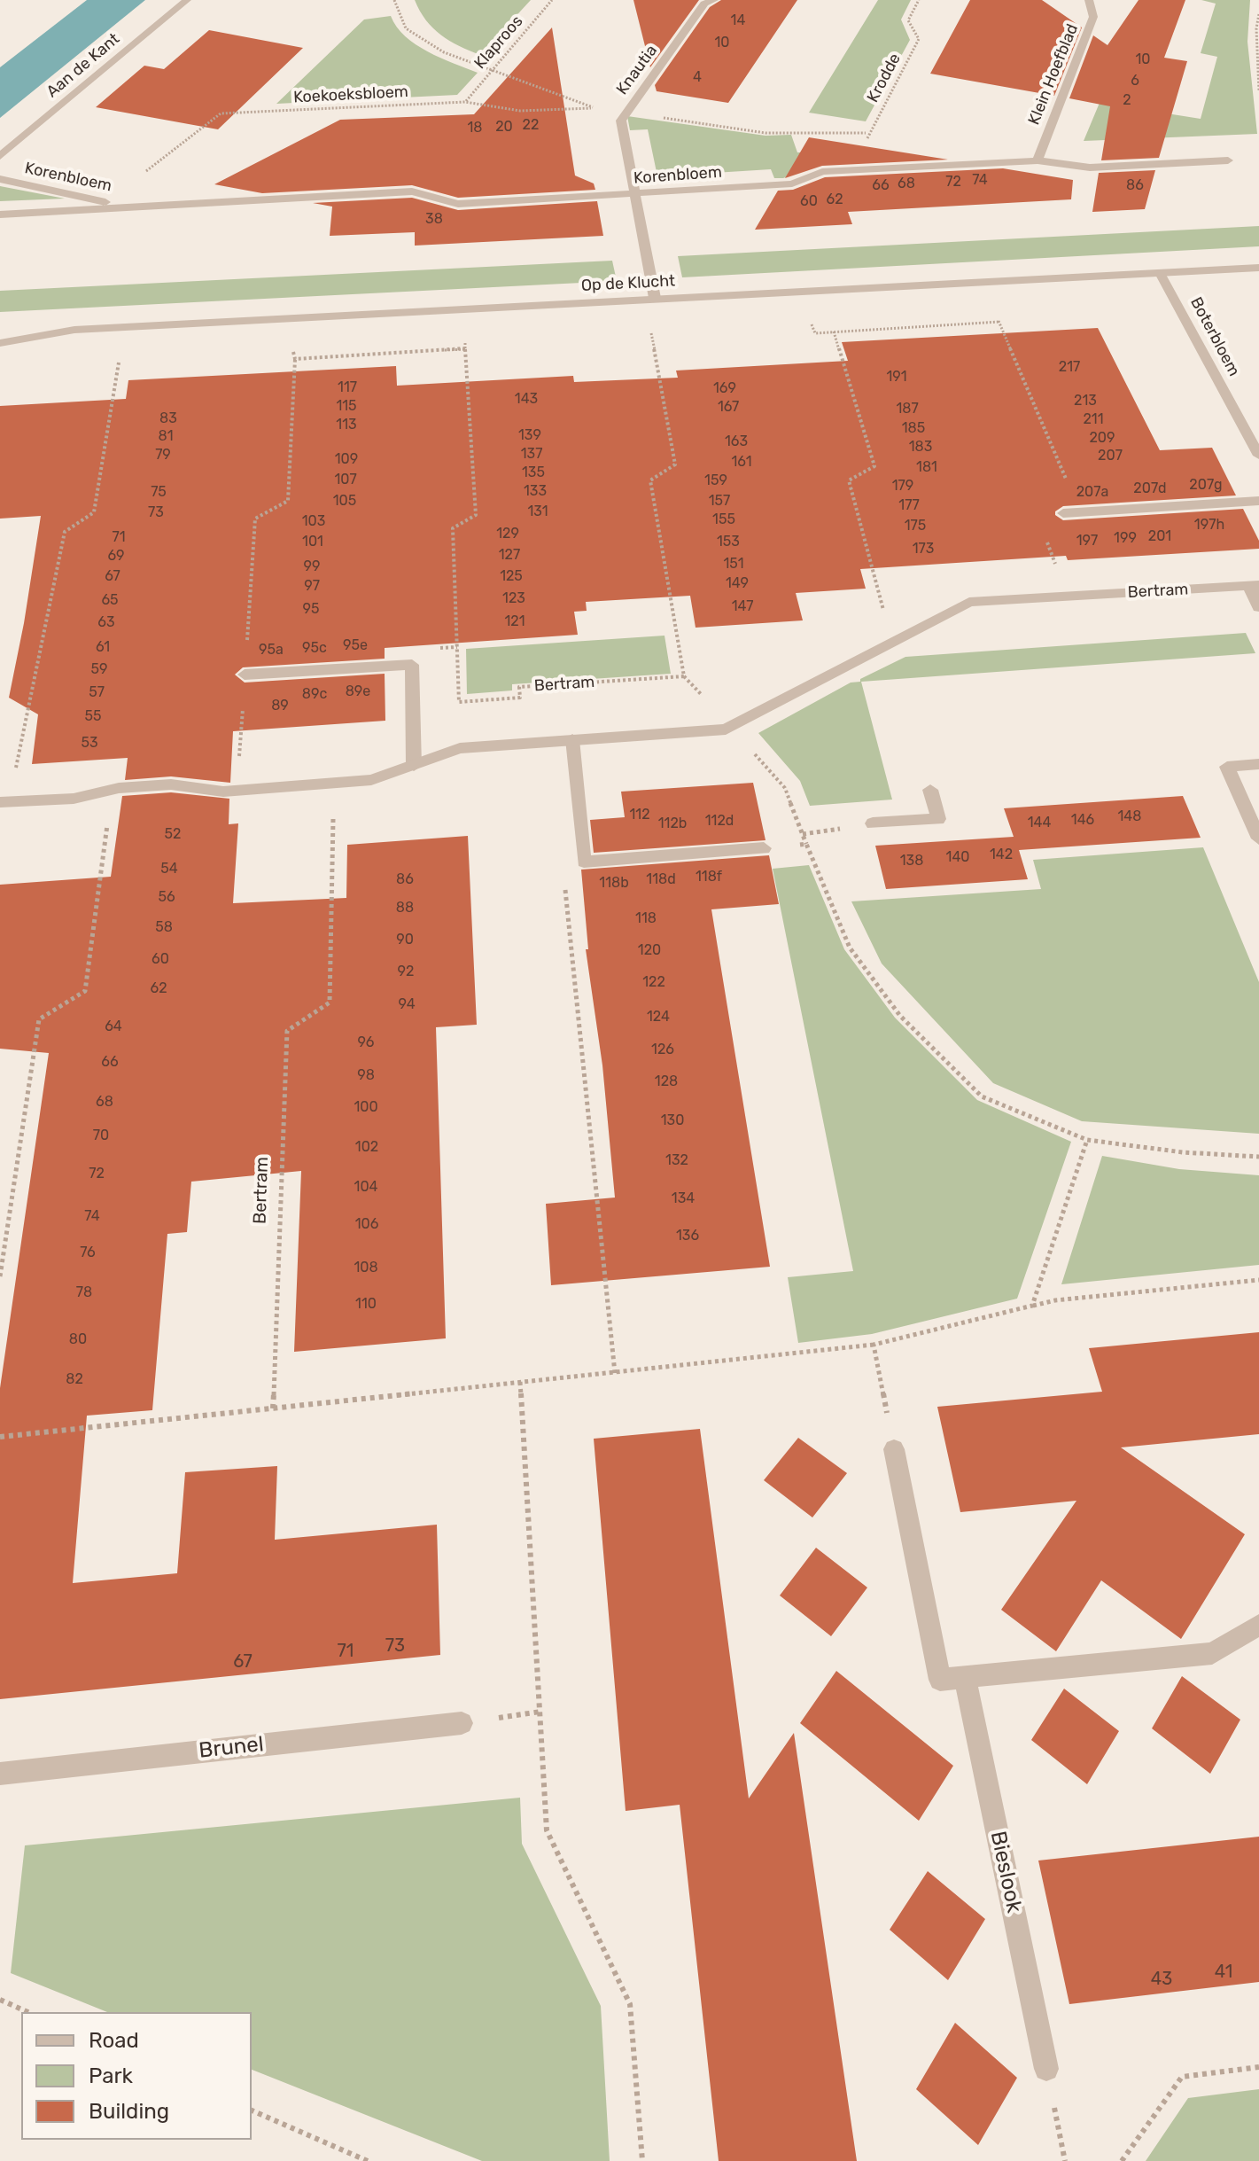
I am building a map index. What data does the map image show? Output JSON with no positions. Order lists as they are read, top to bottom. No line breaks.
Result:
{"streets":{"street":["Aan de Kant","Knautia","Klein Hoefblad","Korenbloem","Op de Klucht","Boterbloem","Bertram","Brunel","Bieslook"],"path":["Klaproos","Krodde","Koekoeksbloem"]},"crossings":[["Klaproos","Koekoeksbloem"],["Knautia","Korenbloem"],["Knautia","Op de Klucht"],["Klein Hoefblad","Korenbloem"],["Koekoeksbloem","Korenbloem"],["Op de Klucht","Boterbloem"]],"house_numbers":["14","10","10","4","6","2","22","20","18","74","72","68","66","86","62","60","38","217","191","117","169","143","213","115","167","187","83","211","113","185","139","81","209","163","183","137","79","207","109","161","181","135","107","159","207g","179","207d","133","75","207a","105","157","177","131","73","155","103","197h","175","129","201","71","199","197","101","153","173","127","69","151","99","67","125","149","97","123","65","147","95","121","63","95e","61","95c","95a","59","89e","57","89c","89","55","53","112","148","146","112d","144","112b","52","142","140","138","54","118f","86","118d","118b","56","88","118","58","90","120","60","92","122","62","94","124","64","96","126","66","98","128","68","100","130","70","102","132","72","104","134","74","106","136","76","108","78","110","80","82","73","71","67","41","43"],"legend":["Road","Park","Building"]}
